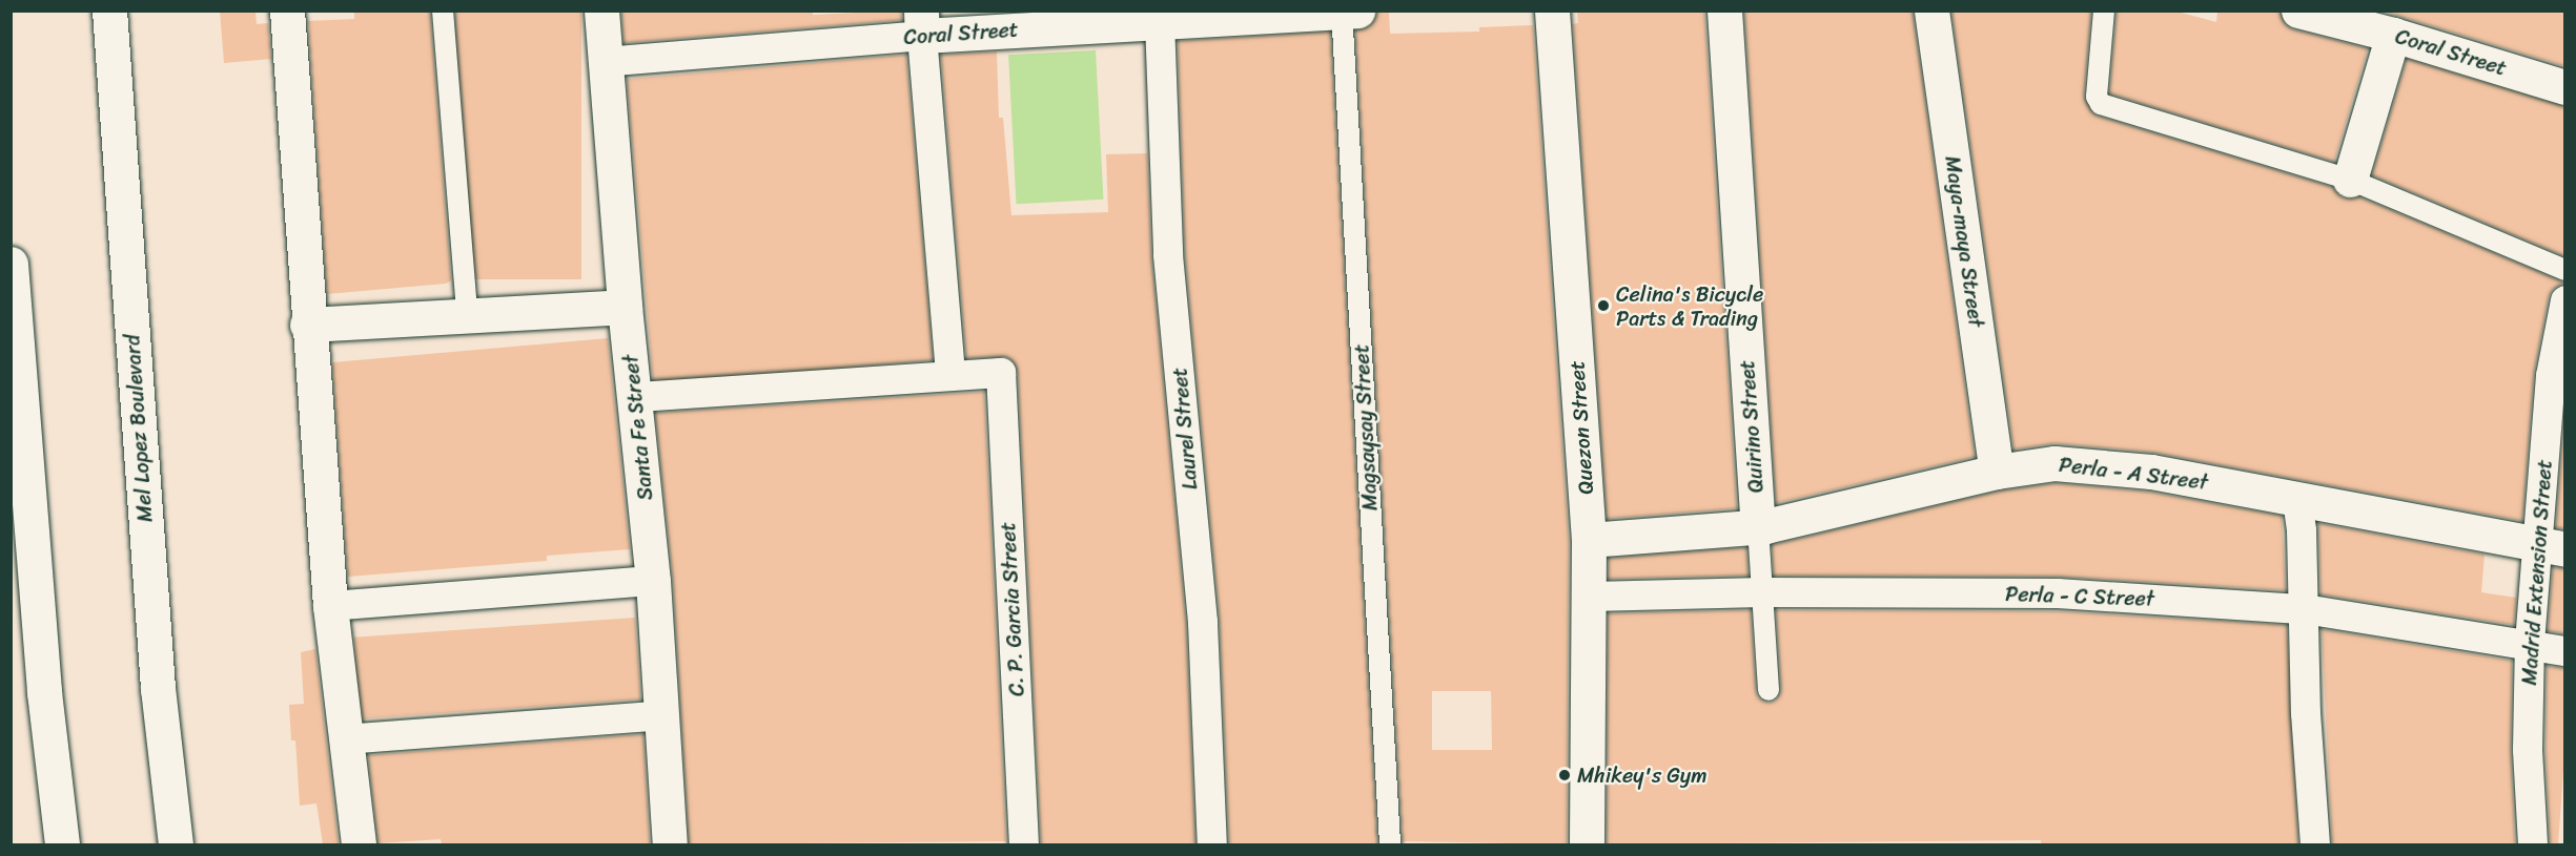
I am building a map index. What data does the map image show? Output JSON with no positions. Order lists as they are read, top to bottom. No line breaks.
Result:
{"streets":{"main road":["Coral Street","Maya-maya Street","Quirino Street","Santa Fe Street","Quezon Street","Mel Lopez Boulevard","Perla - A Street"],"street":["Laurel Street","Madrid Extension Street","Perla - C Street","C. P. Garcia Street"],"lane":["Magsaysay Street"]},"crossings":[["Coral Street","Santa Fe Street"],["Coral Street","Magsaysay Street"],["Coral Street","Laurel Street"],["Maya-maya Street","Perla - A Street"],["Quirino Street","Perla - A Street"],["Quirino Street","Perla - C Street"],["Quezon Street","Perla - A Street"],["Quezon Street","Perla - C Street"],["Perla - A Street","Madrid Extension Street"],["Madrid Extension Street","Perla - C Street"]],"places":["Celina's Bicycle Parts & Trading","Mhikey's Gym"]}
